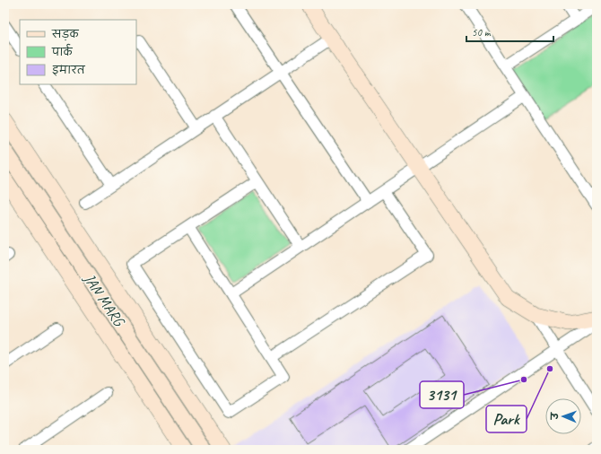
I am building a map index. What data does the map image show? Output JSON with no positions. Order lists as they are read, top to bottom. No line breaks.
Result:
{"streets":{"street":["JAN MARG"]},"places":["Park","3131"],"legend":["सड़क","पार्क","इमारत"],"scale_bar":"50 m","north":"left"}
